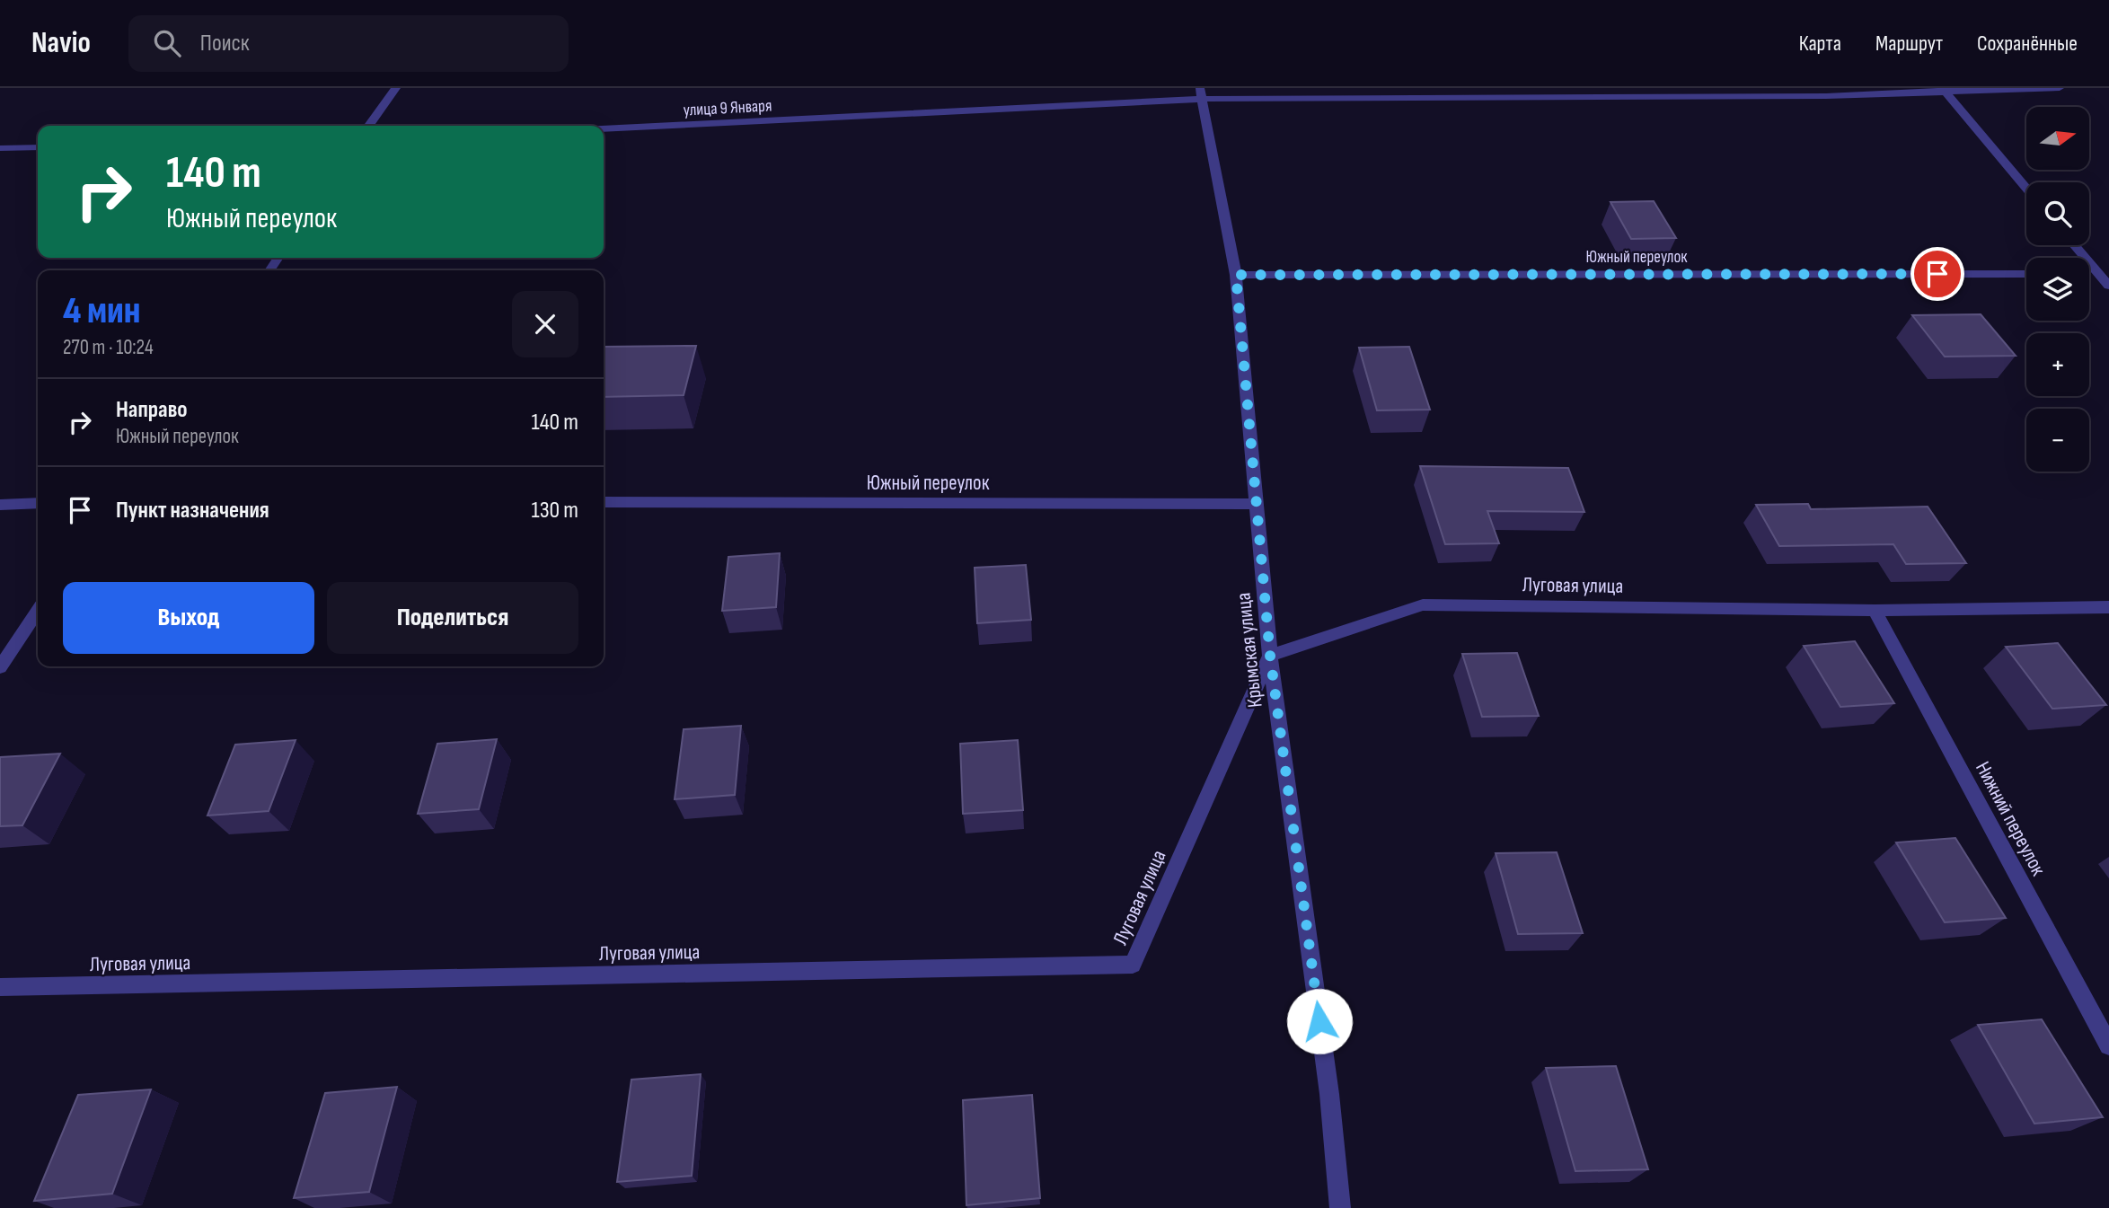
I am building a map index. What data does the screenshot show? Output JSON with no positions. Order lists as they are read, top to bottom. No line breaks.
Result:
{"streets":{"street":["улица 9 Января","Южный переулок","Луговая улица","Крымская улица","Нижний переулок"]},"crossings":[["улица 9 Января","Крымская улица"],["Южный переулок","Крымская улица"],["Луговая улица","Крымская улица"],["Луговая улица","Нижний переулок"]],"north":"right","page":{"header":"Navio","search":"Поиск","nav":["Карта","Маршрут","Сохранённые"],"map_buttons":["+","−"],"turn":["140 m","Южный переулок"],"heading":["4 мин","270 m · 10:24"],"list":[{"name":"Направо","note":"Южный переулок","value":"140 m"},{"name":"Пункт назначения","value":"130 m"}],"buttons":["Выход","Поделиться"]}}
